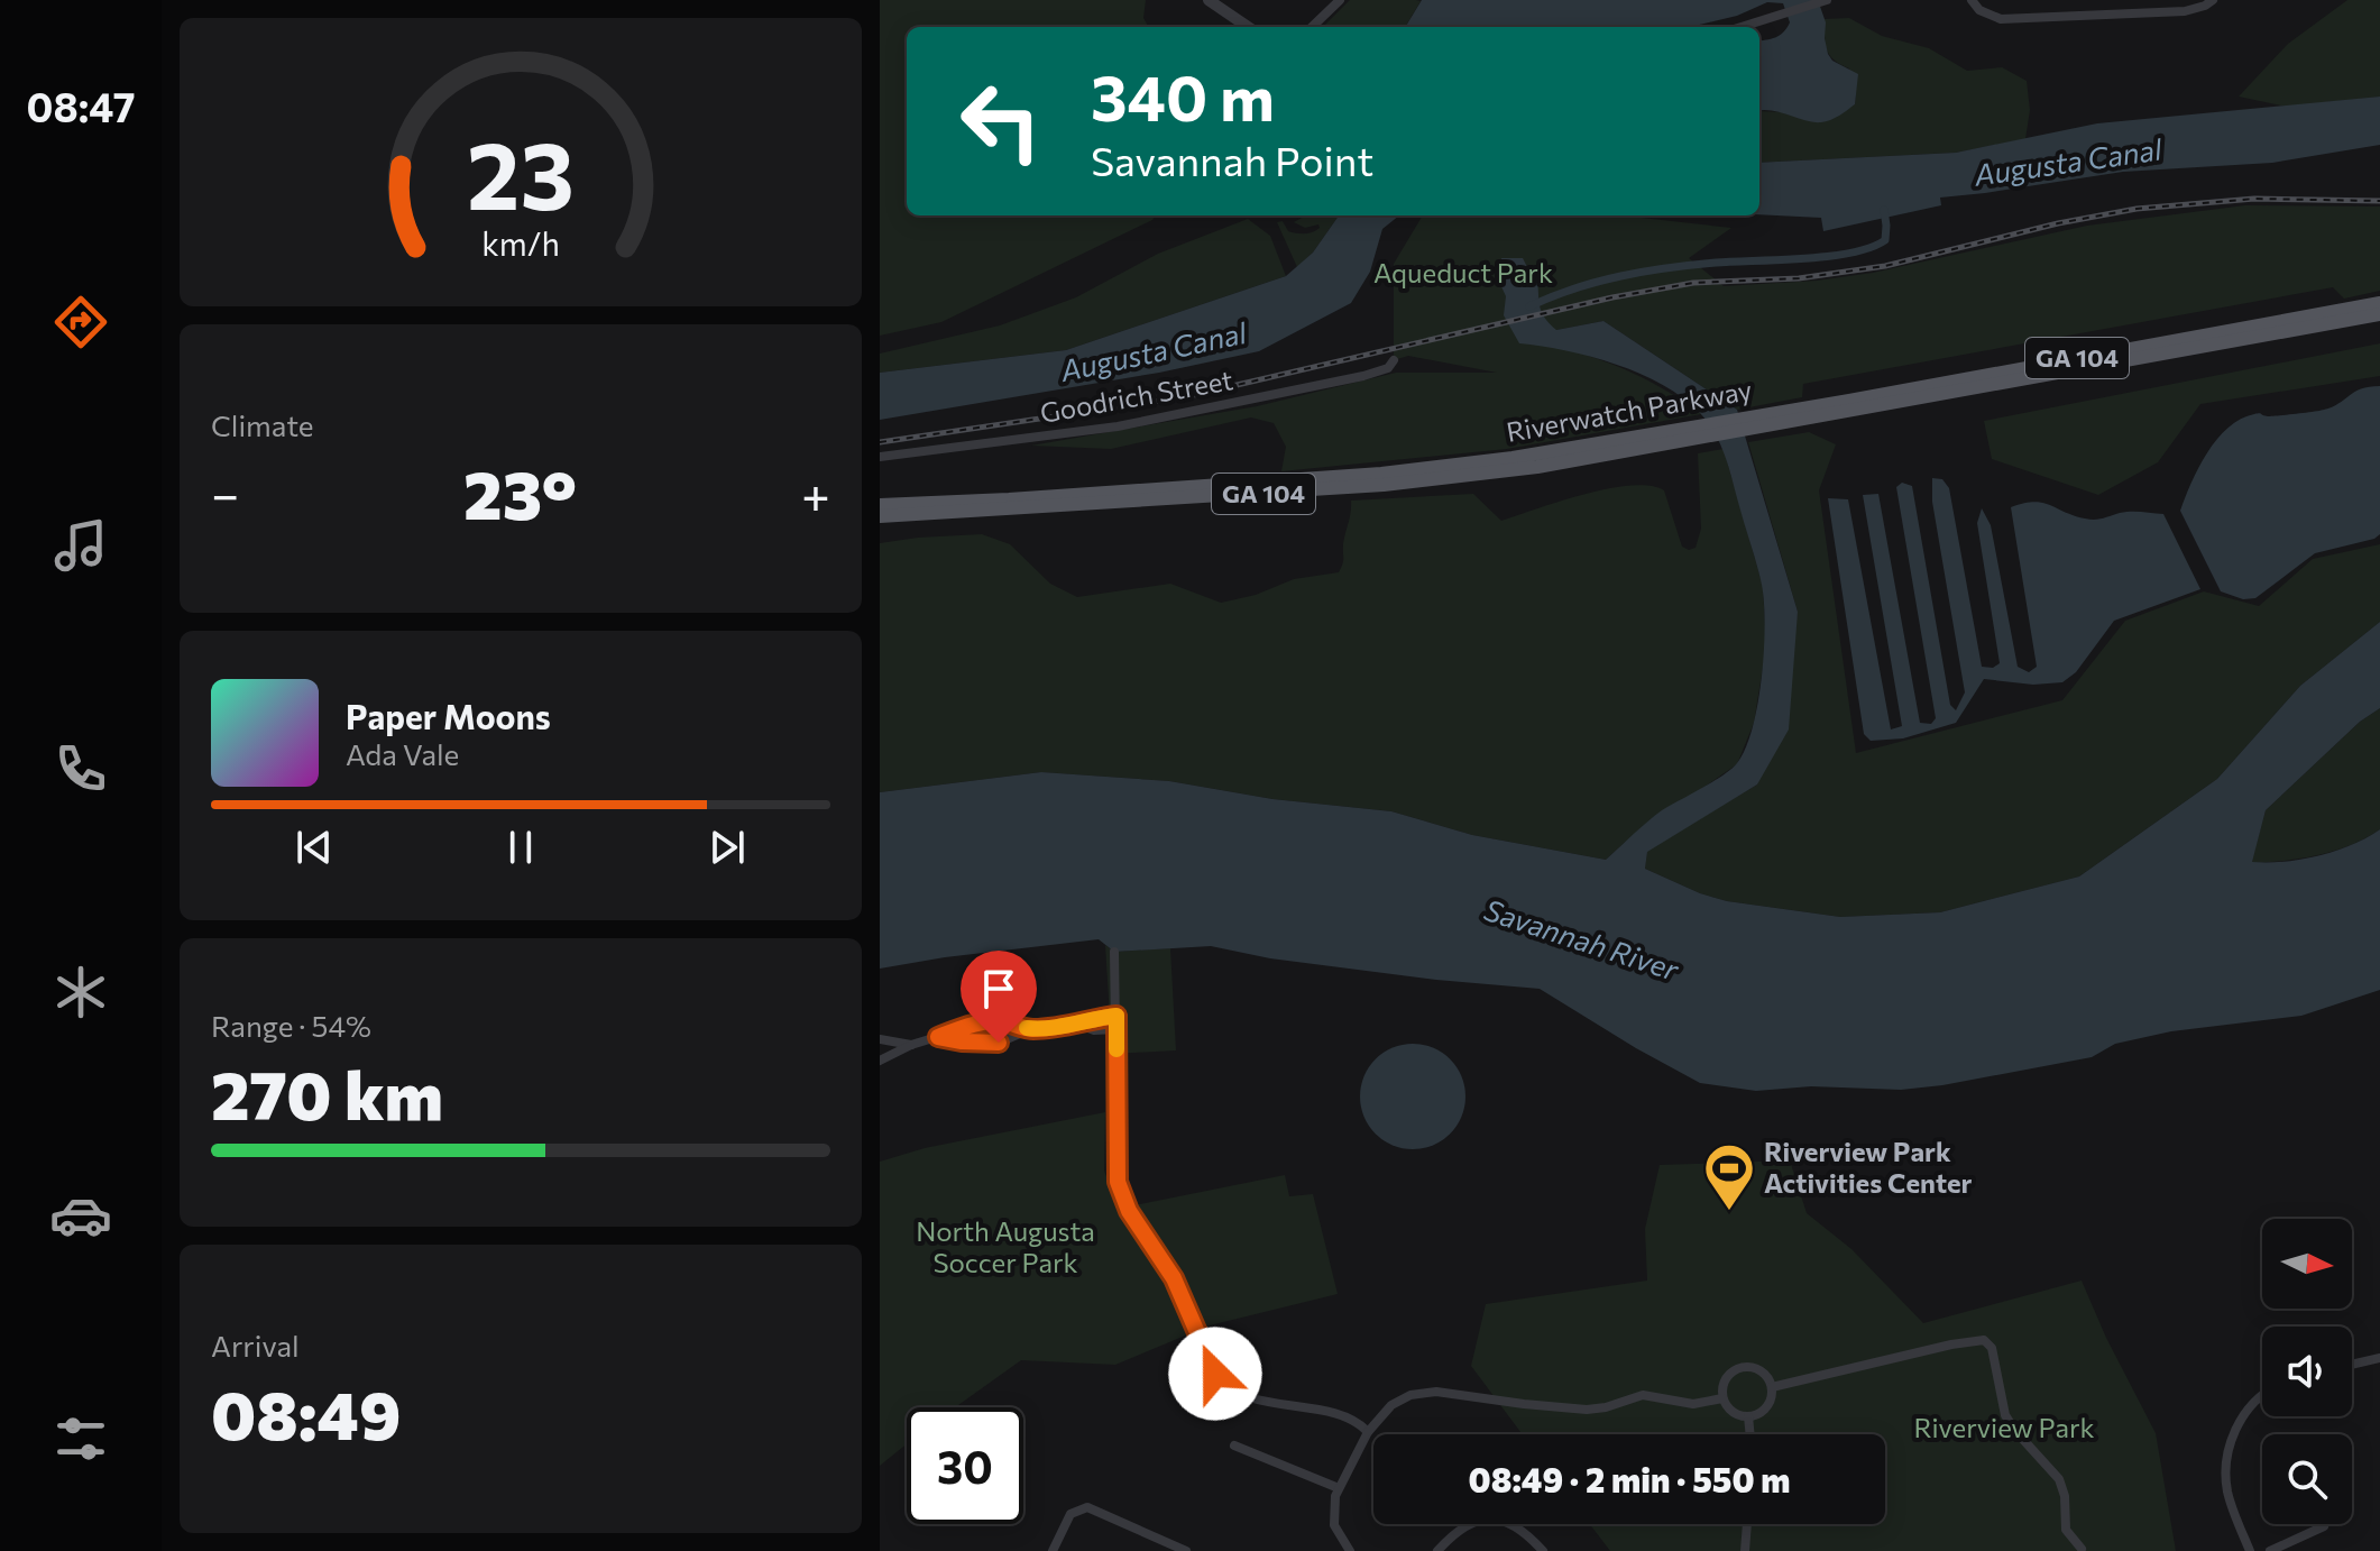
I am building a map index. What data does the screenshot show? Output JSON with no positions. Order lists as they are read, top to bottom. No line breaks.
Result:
{"streets":{"main road":["GA 104","Riverwatch Parkway"],"street":["Goodrich Street"]},"water":["Augusta Canal","Savannah River"],"parks":["Aqueduct Park","North Augusta Soccer Park","Riverview Park"],"places":{"sports":["Riverview Park Activities Center"]},"north":"right","page":{"tabs":"08:47","turn":["340 m","Savannah Point"],"tile":["Climate",["Range · 54%","270 km"],["Arrival","08:49"]],"heat":["−","23°","+"],"song":["Paper Moons","Ada Vale"],"limit":"30","trip":"08:49 · 2 min · 550 m","gauge":["23","km/h"]}}
